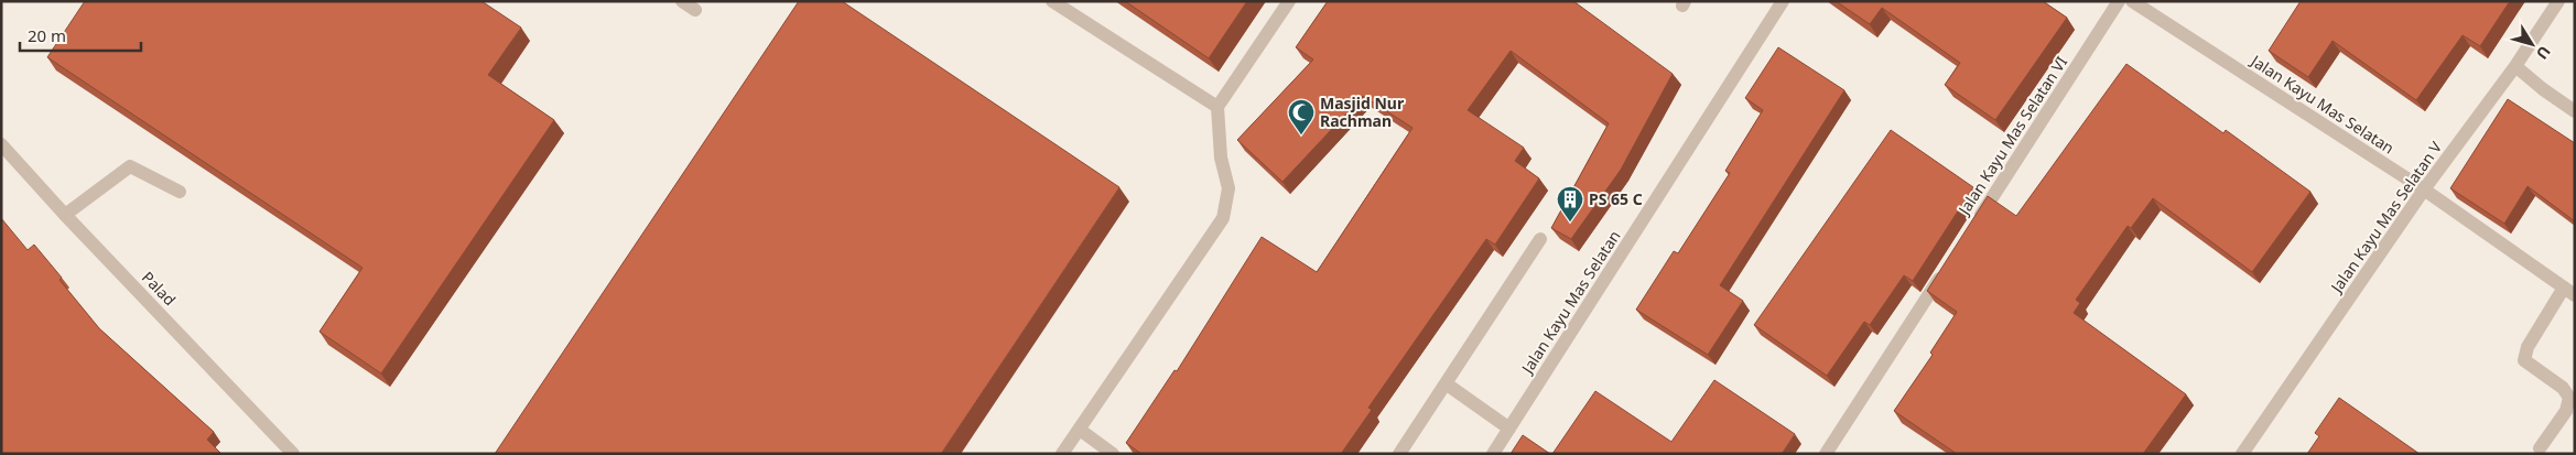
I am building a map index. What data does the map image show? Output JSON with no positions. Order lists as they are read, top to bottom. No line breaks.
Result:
{"streets":{"street":["Jalan Kayu Mas Selatan","Jalan Kayu Mas Selatan VI","Jalan Kayu Mas Selatan V","Palad"]},"crossings":[["Jalan Kayu Mas Selatan","Jalan Kayu Mas Selatan V"]],"places":{"mosque":["Masjid Nur Rachman"],"building":["PS 65 C"]},"scale_bar":"20 m","north":"bottom right"}
